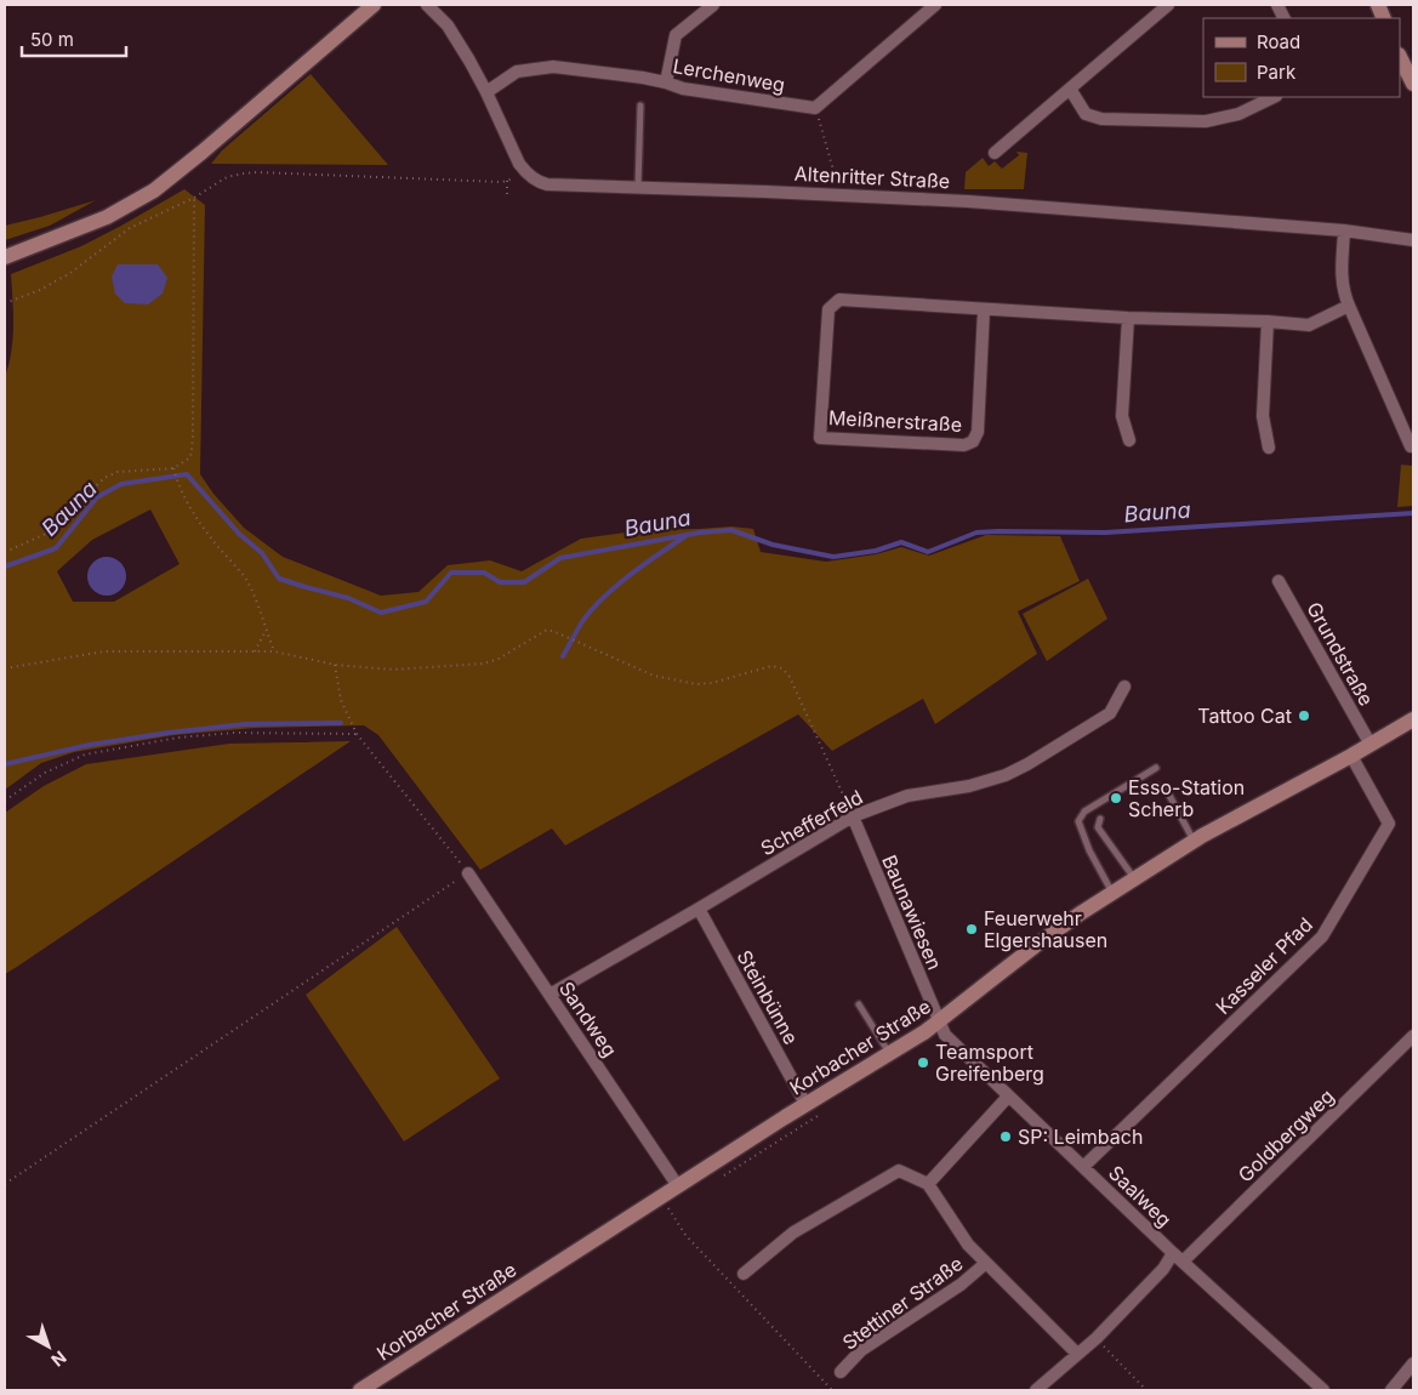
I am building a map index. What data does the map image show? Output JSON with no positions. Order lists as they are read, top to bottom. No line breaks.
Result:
{"streets":{"street":["Lerchenweg","Altenritter Straße","Meißnerstraße","Grundstraße","Schefferfeld","Baunawiesen","Kasseler Pfad","Steinbünne","Sandweg","Korbacher Straße","Goldbergweg","Saalweg","Stettiner Straße"]},"crossings":[["Grundstraße","Korbacher Straße"],["Schefferfeld","Baunawiesen"],["Schefferfeld","Steinbünne"],["Schefferfeld","Sandweg"],["Baunawiesen","Korbacher Straße"],["Baunawiesen","Saalweg"],["Kasseler Pfad","Korbacher Straße"],["Kasseler Pfad","Saalweg"],["Steinbünne","Korbacher Straße"],["Sandweg","Korbacher Straße"],["Korbacher Straße","Saalweg"],["Goldbergweg","Saalweg"]],"water":["Bauna"],"places":["Tattoo Cat","Esso-Station Scherb","Feuerwehr Elgershausen","Teamsport Greifenberg","SP: Leimbach"],"legend":["Road","Park"],"scale_bar":"50 m","north":"bottom right"}
